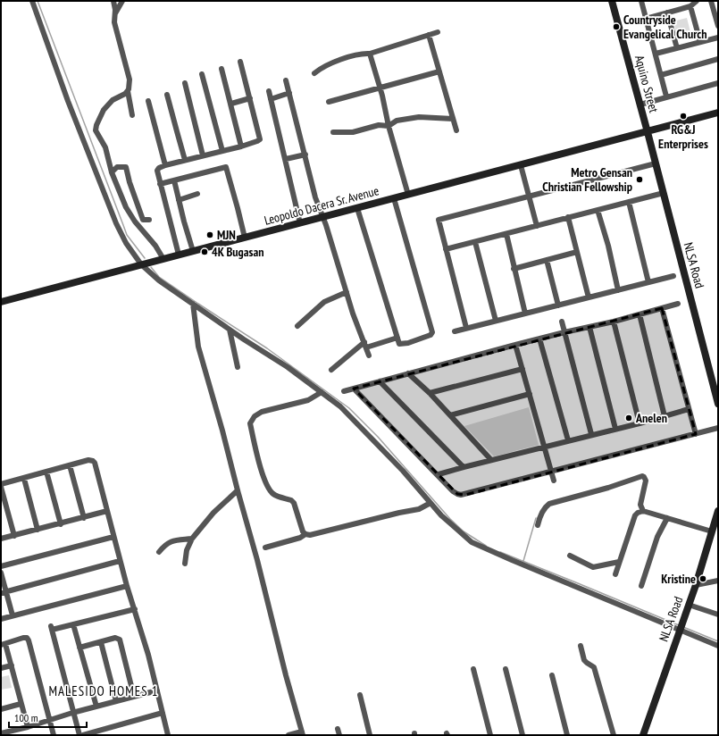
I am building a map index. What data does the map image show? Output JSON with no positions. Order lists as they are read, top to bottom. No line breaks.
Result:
{"streets":{"main road":["Aquino Street","Leopoldo Dacera Sr. Avenue","NLSA Road"]},"crossings":[["Aquino Street","Leopoldo Dacera Sr. Avenue"],["Aquino Street","NLSA Road"],["Leopoldo Dacera Sr. Avenue","NLSA Road"]],"districts":["MALESIDO HOMES 1"],"places":["Countryside Evangelical Church","RG&J Enterprises","Metro Gensan Christian Fellowship","MJN","4K Bugasan","Anelen","Kristine"],"scale_bar":"100 m"}
